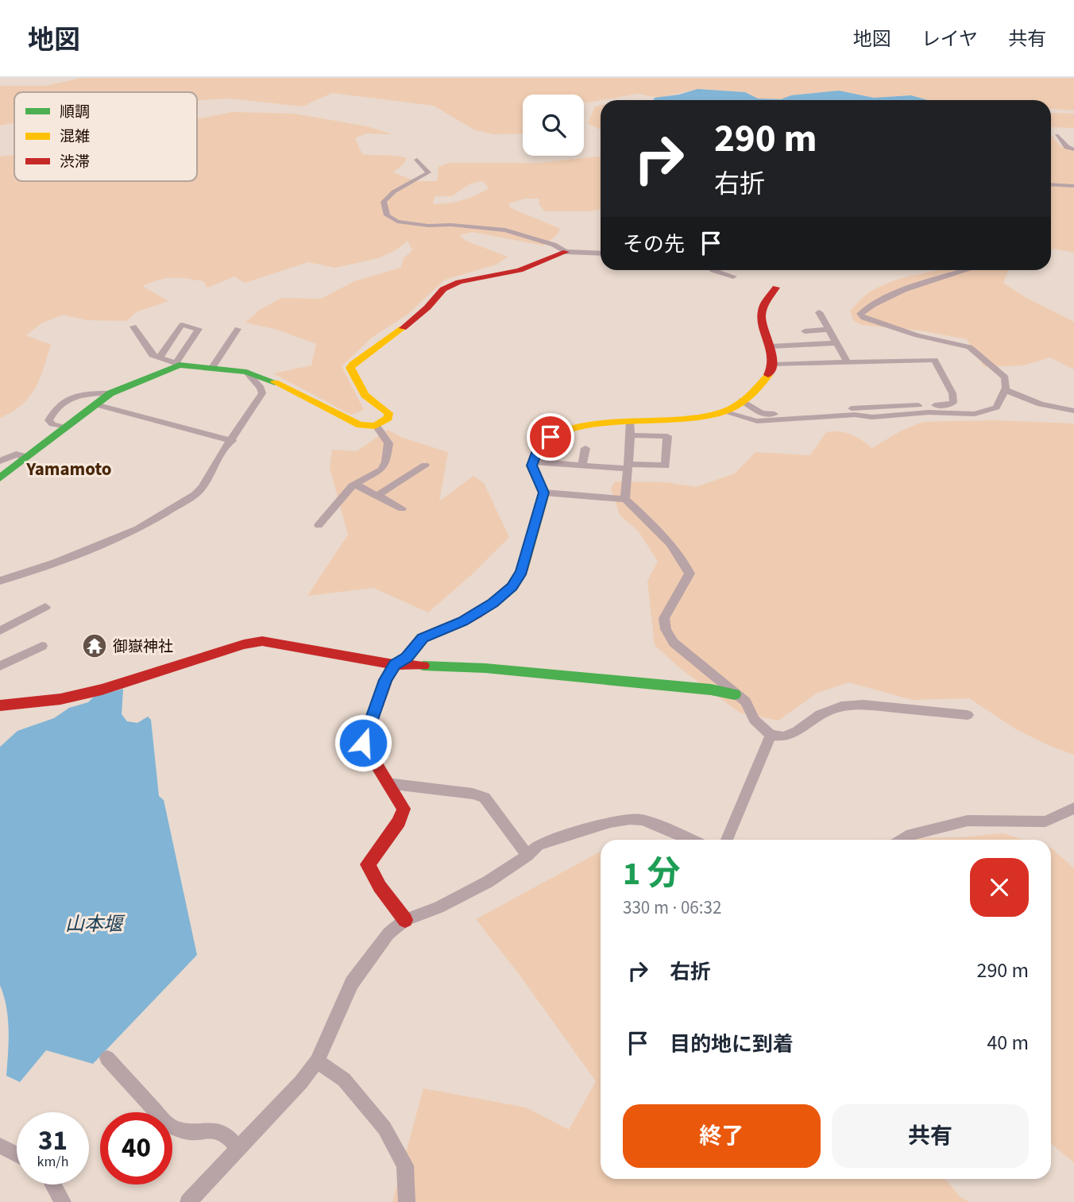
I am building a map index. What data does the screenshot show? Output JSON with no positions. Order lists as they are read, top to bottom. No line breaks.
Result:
{"districts":["Yamamoto"],"water":["山本堰"],"places":{"temple":["御嶽神社"]},"legend":["順調","混雑","渋滞"],"page":{"header":"地図","nav":["地図","レイヤ","共有"],"turn":["290 m","右折"],"then":"その先","heading":["1 分","330 m · 06:32"],"list":[{"name":"右折","value":"290 m"},{"name":"目的地に到着","value":"40 m"}],"buttons":["終了","共有"],"speed":"31 km/h","limit":"40"}}
